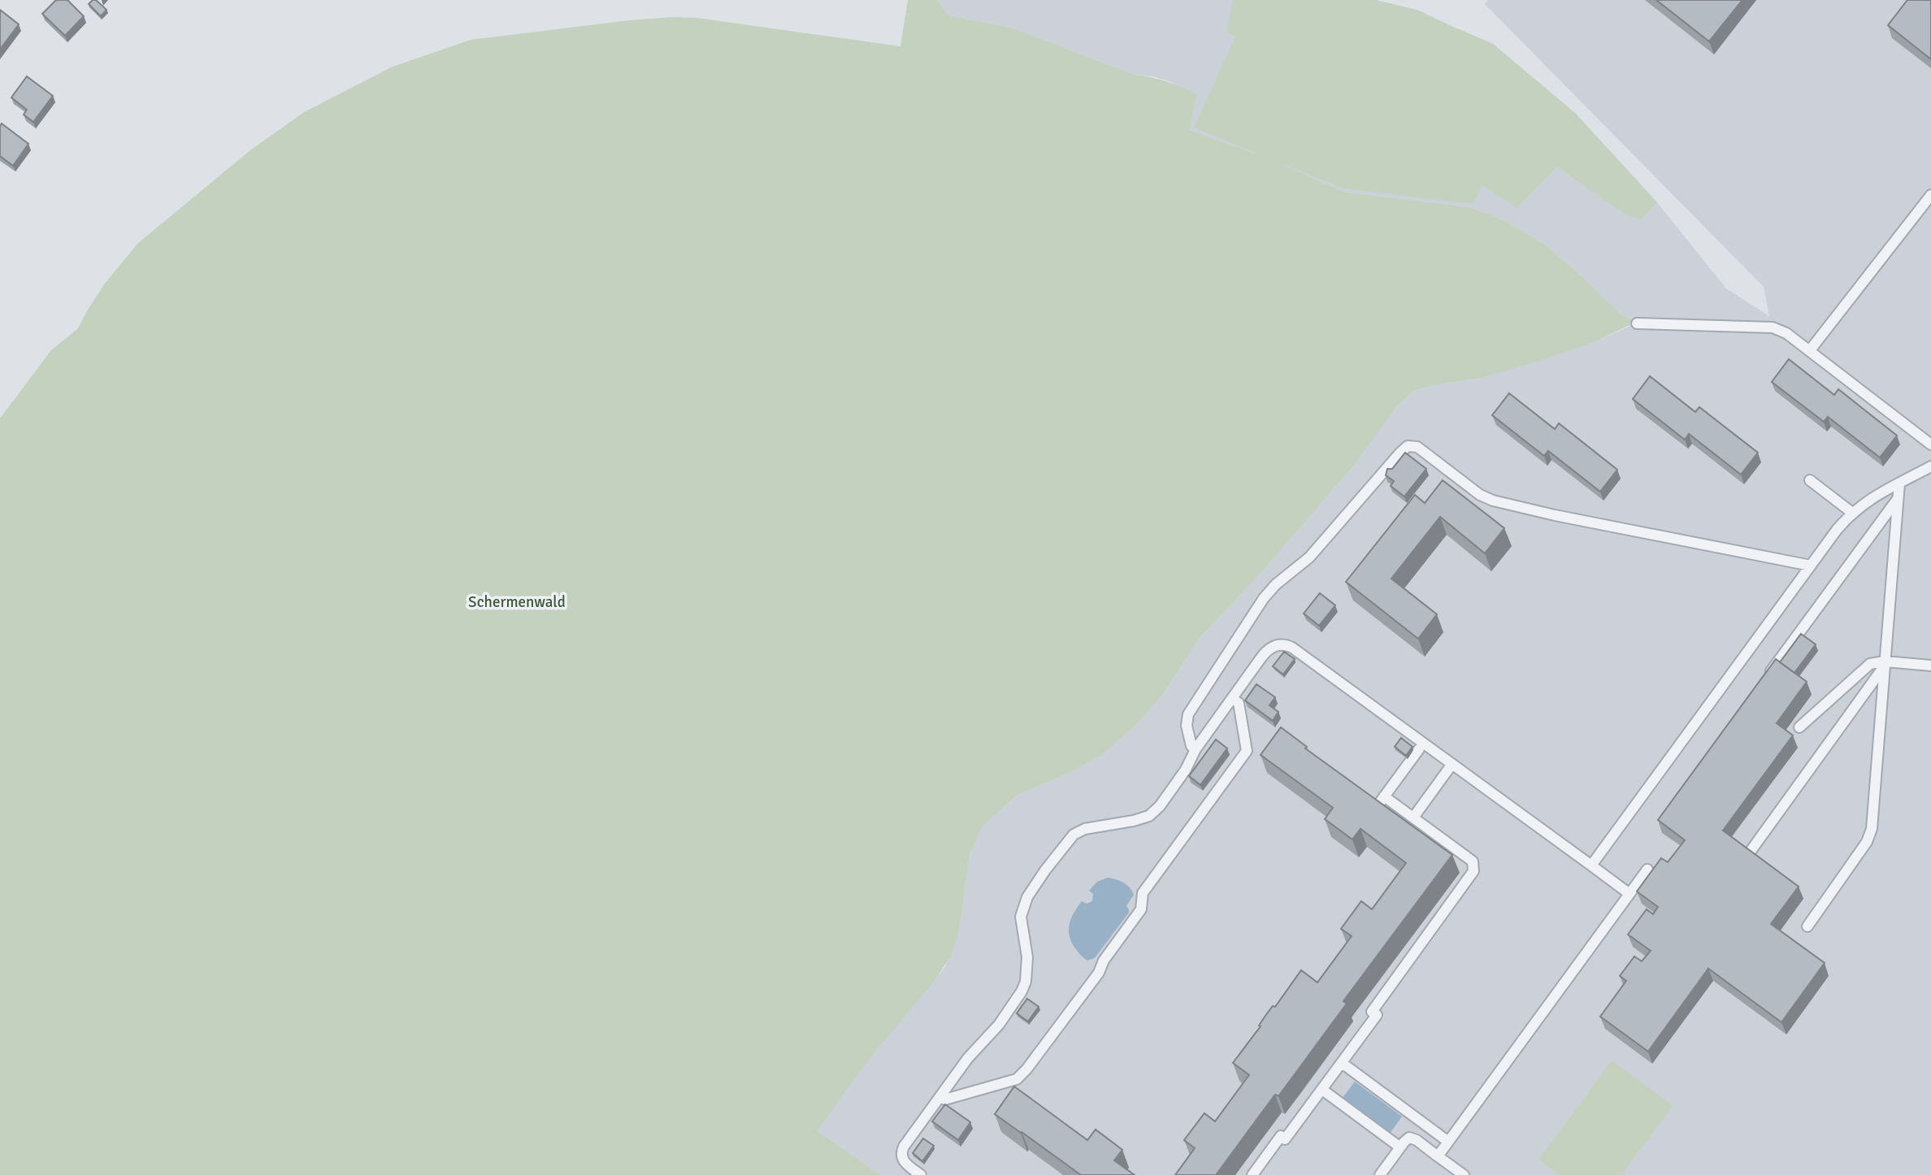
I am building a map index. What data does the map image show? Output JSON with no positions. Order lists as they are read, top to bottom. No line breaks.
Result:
{"parks":["Schermenwald"]}
